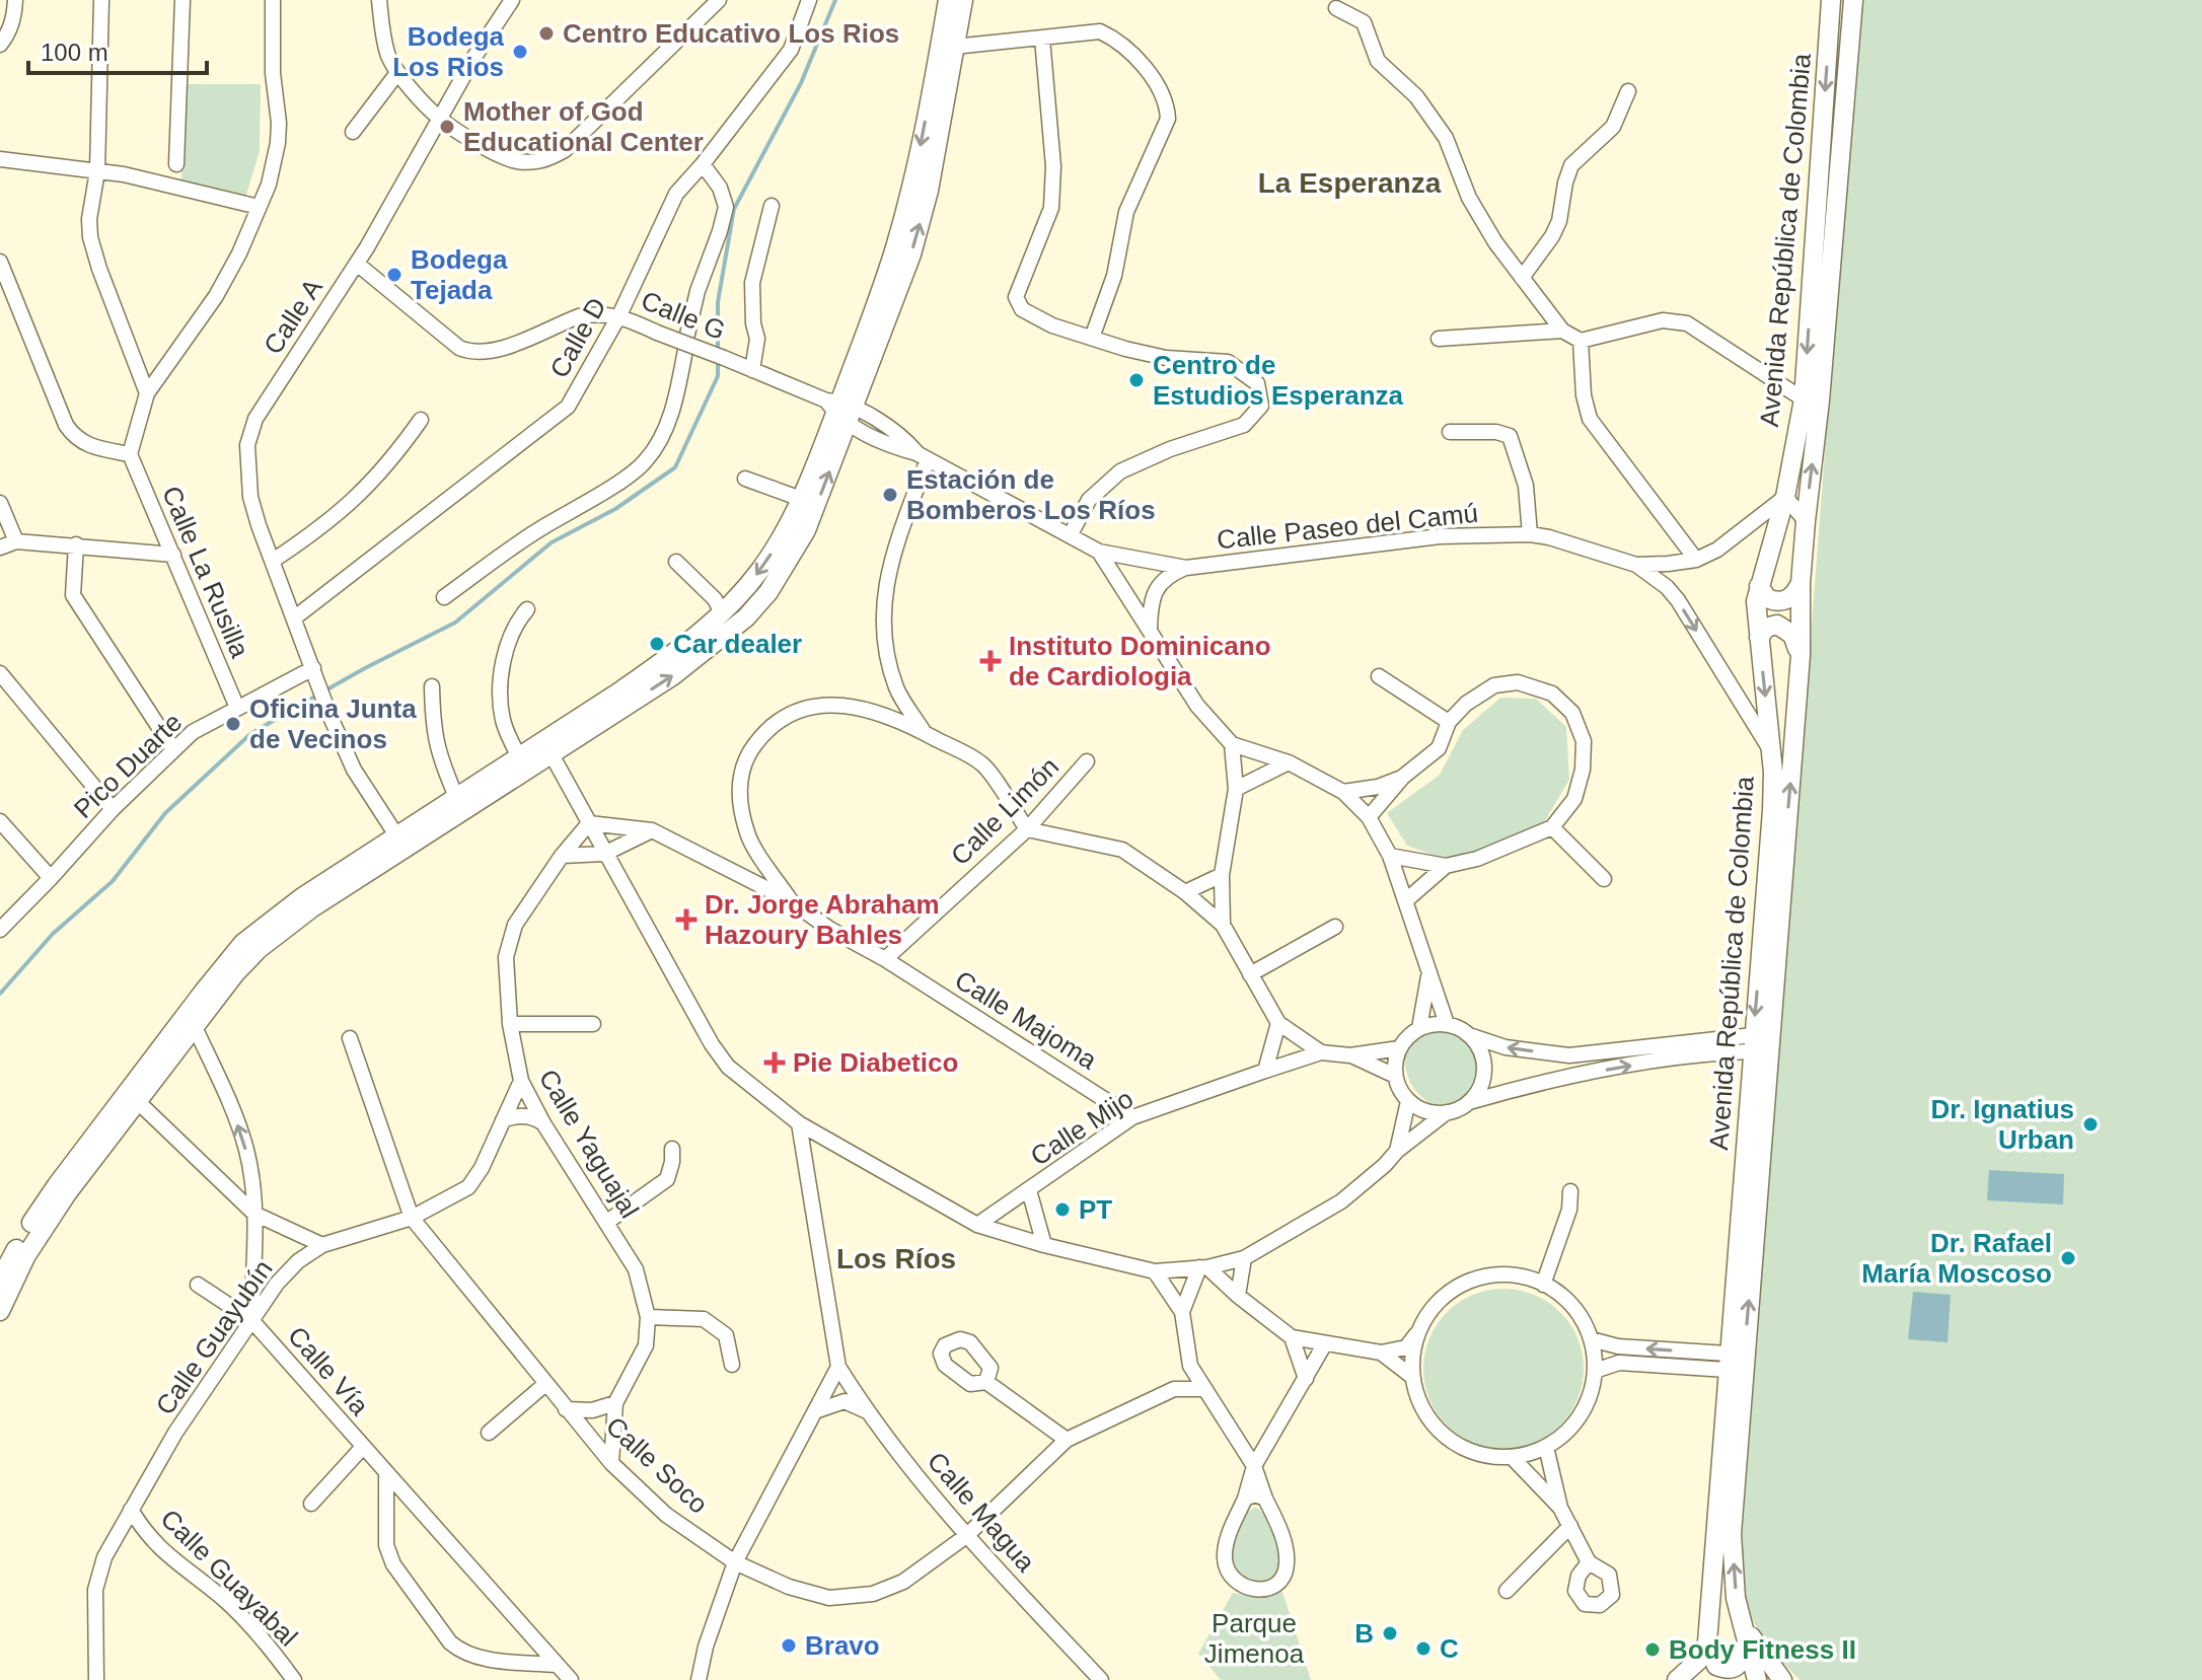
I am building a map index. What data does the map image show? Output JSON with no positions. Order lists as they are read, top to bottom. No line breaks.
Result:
{"streets":{"main road":["Avenida República de Colombia"],"street":["Calle G","Calle A","Calle D","Calle Paseo del Camú","Calle La Rusilla","Pico Duarte","Calle Limón","Calle Majoma","Calle Mijo","Calle Yaguajal","Calle Guayubín","Calle Vía","Calle Soco","Calle Magua","Calle Guayabal"]},"crossings":[["Avenida República de Colombia","Calle Paseo del Camú"],["Calle G","Calle A"],["Calle G","Calle D"],["Calle G","Calle Paseo del Camú"],["Calle A","Calle D"],["Calle A","Pico Duarte"],["Calle La Rusilla","Pico Duarte"],["Calle Limón","Calle Majoma"],["Calle Majoma","Calle Mijo"],["Calle Majoma","Calle Yaguajal"],["Calle Yaguajal","Calle Guayubín"],["Calle Guayubín","Calle Vía"],["Calle Guayubín","Calle Soco"],["Calle Guayubín","Calle Guayabal"],["Calle Soco","Calle Magua"]],"districts":["La Esperanza","Los Ríos"],"parks":["Parque Jimenoa"],"places":{"other":["Centro Educativo Los Rios","Bodega Los Rios","Mother of God Educational Center","Bodega Tejada","Centro de Estudios Esperanza","Estación de Bomberos Los Ríos","Car dealer","Oficina Junta de Vecinos","Dr. Ignatius Urban","PT","Dr. Rafael María Moscoso","B","Bravo","C","Body Fitness II"],"health":["Instituto Dominicano de Cardiologia","Dr. Jorge Abraham Hazoury Bahles","Pie Diabetico"]},"scale_bar":"100 m"}
